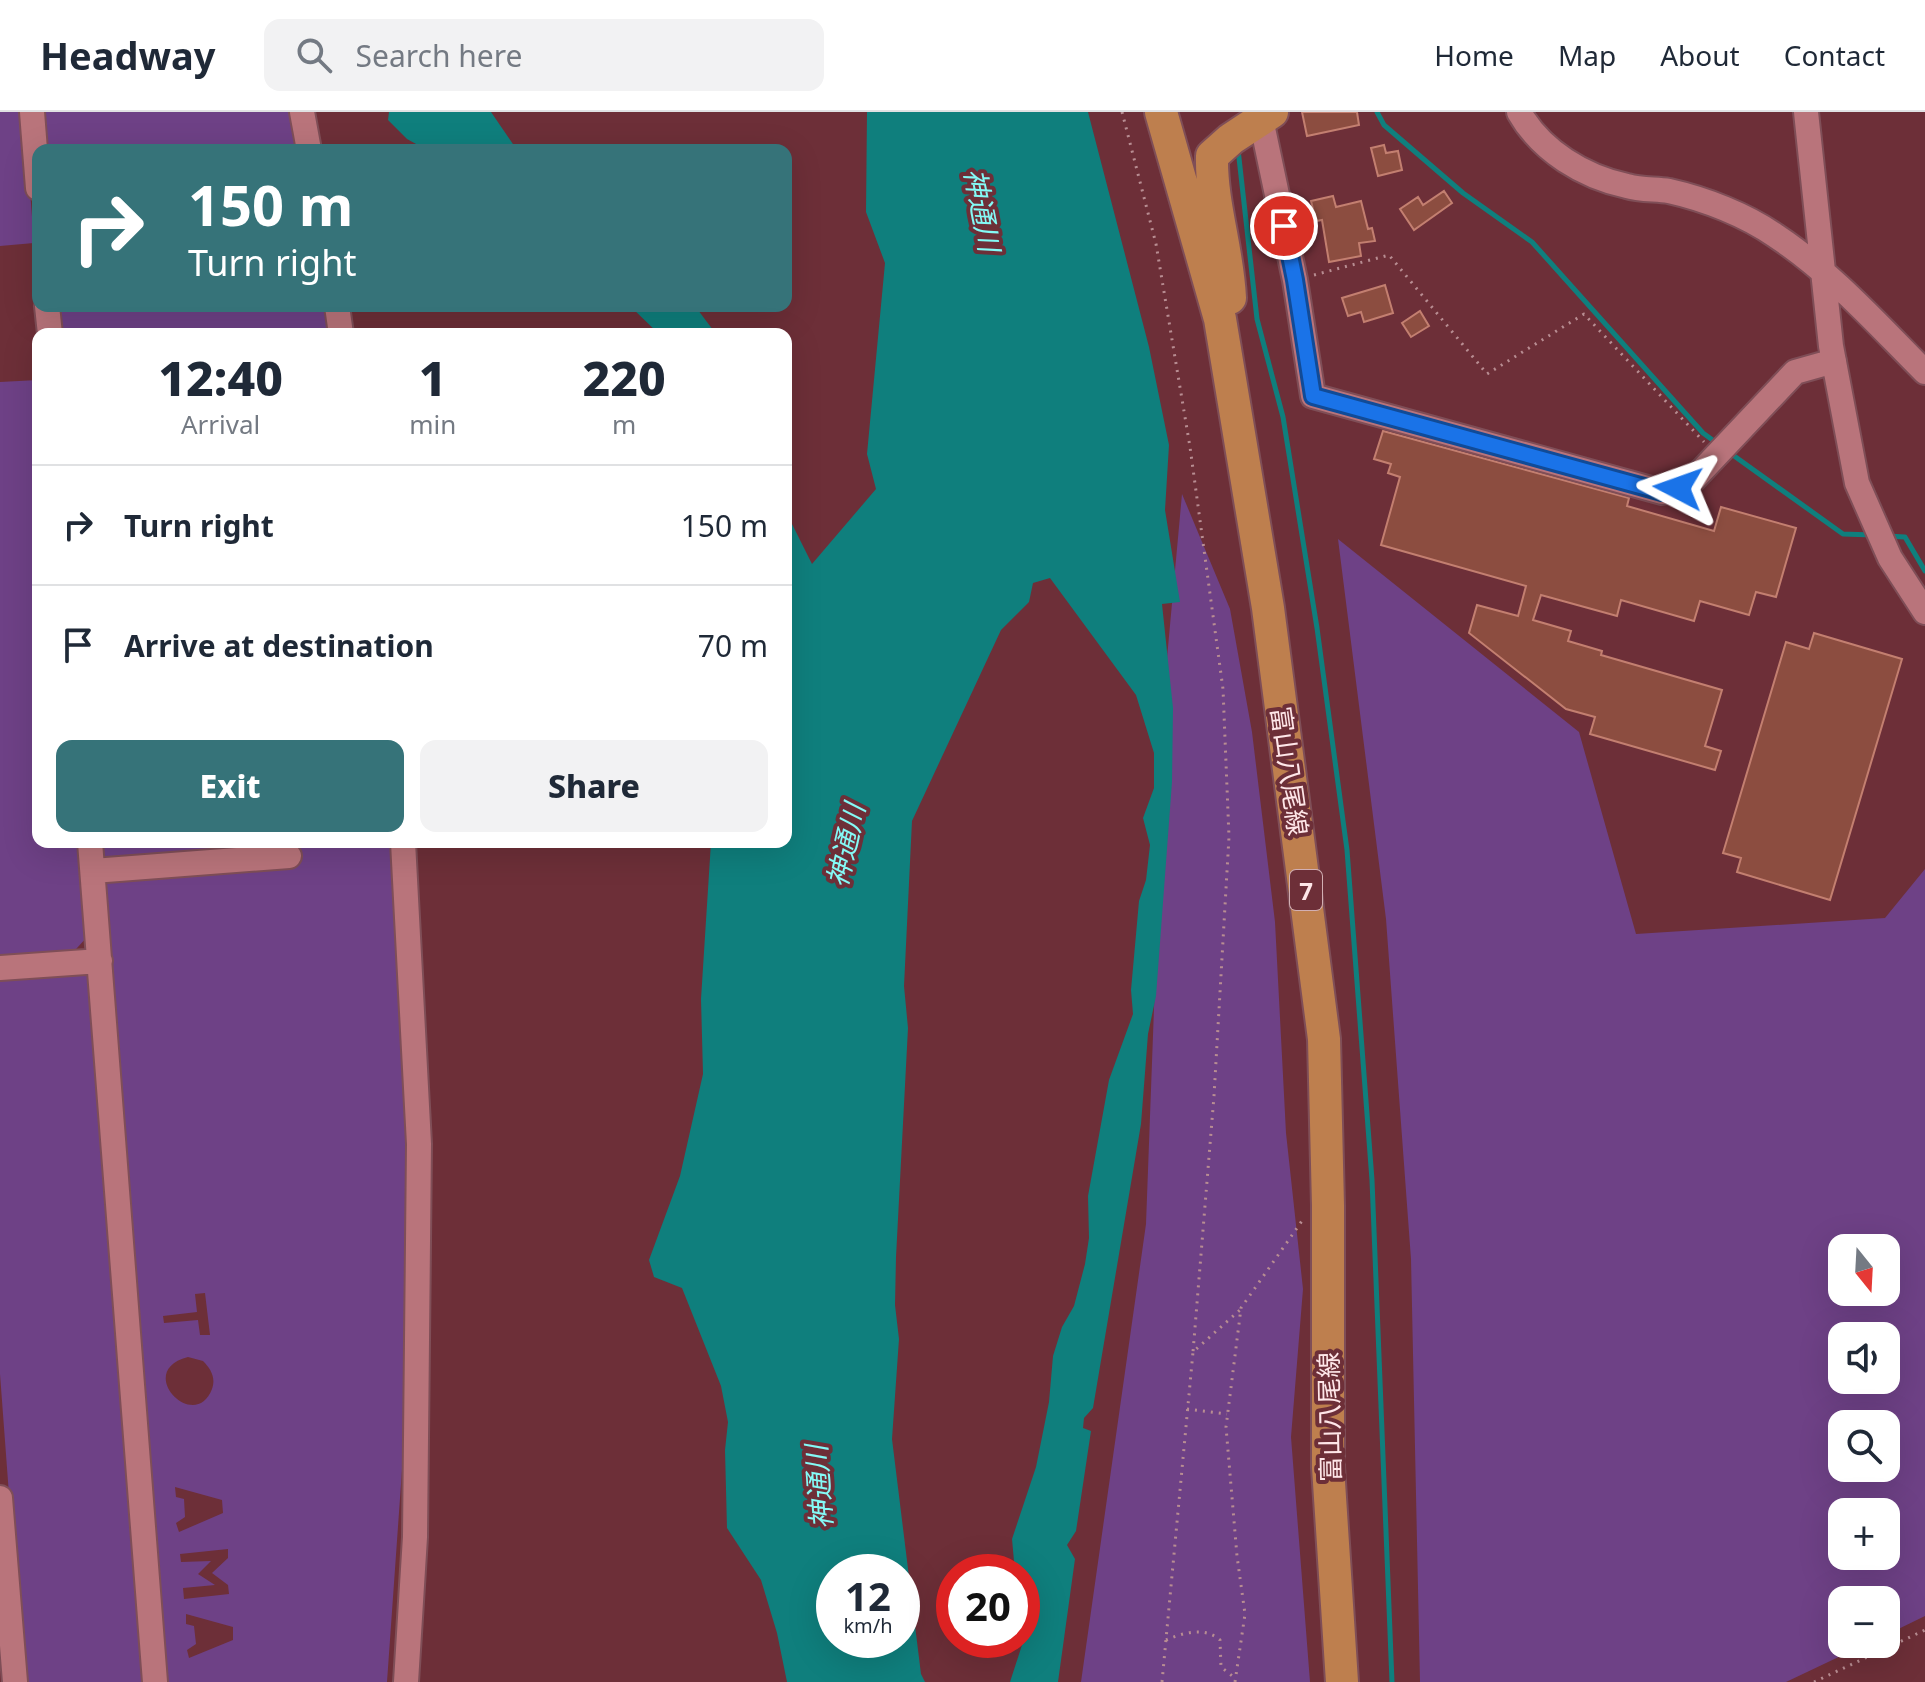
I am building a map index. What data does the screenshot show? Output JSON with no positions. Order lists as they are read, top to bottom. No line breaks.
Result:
{"streets":{"main road":["富山八尾線","7"]},"water":["神通川"],"north":"bottom","page":{"header":"Headway","search":"Search here","nav":["Home","Map","About","Contact"],"turn":["150 m","Turn right"],"eta":["12:40","Arrival","1","min","220","m"],"list":[{"name":"Turn right","value":"150 m"},{"name":"Arrive at destination","value":"70 m"}],"buttons":["Exit","Share"],"map_buttons":["+","−"],"speed":"12 km/h","limit":"20"}}
